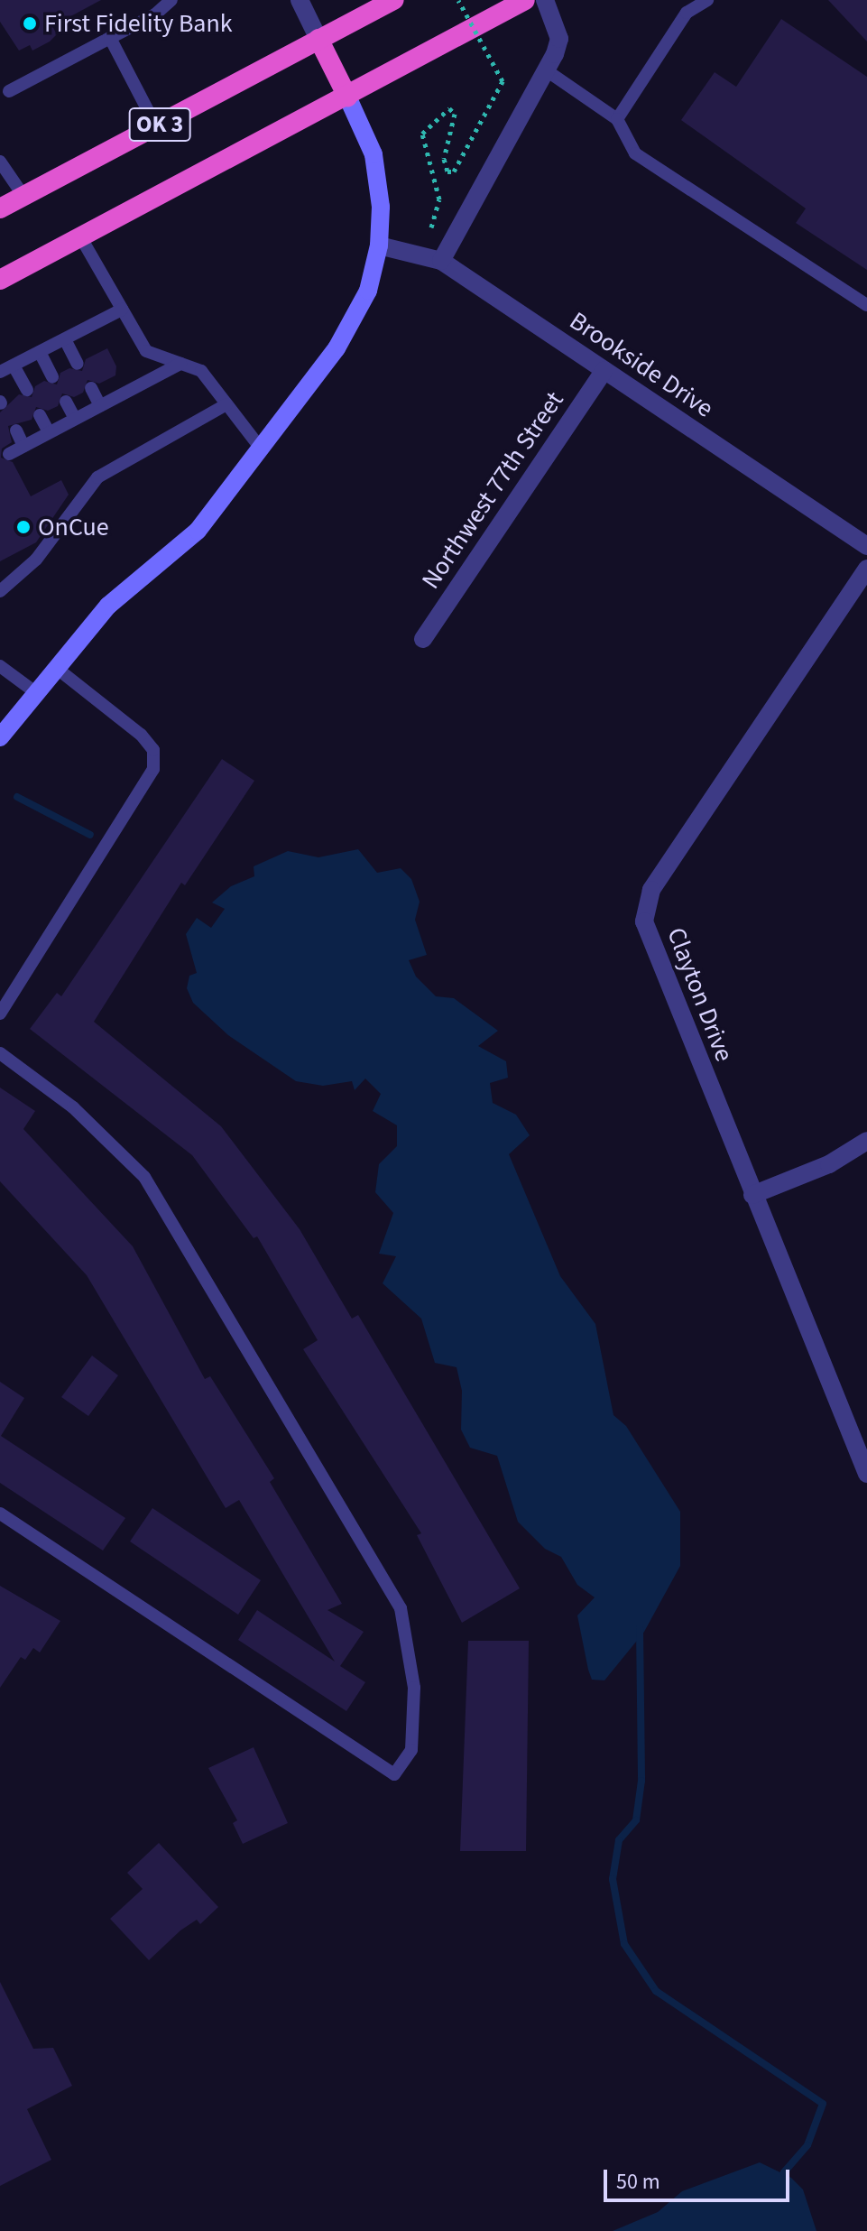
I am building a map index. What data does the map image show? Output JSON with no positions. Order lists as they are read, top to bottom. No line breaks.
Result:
{"streets":{"highway":["OK 3"],"street":["Brookside Drive","Northwest 77th Street","Clayton Drive"]},"crossings":[["Brookside Drive","Northwest 77th Street"]],"places":["First Fidelity Bank","OnCue"],"scale_bar":"50 m"}
